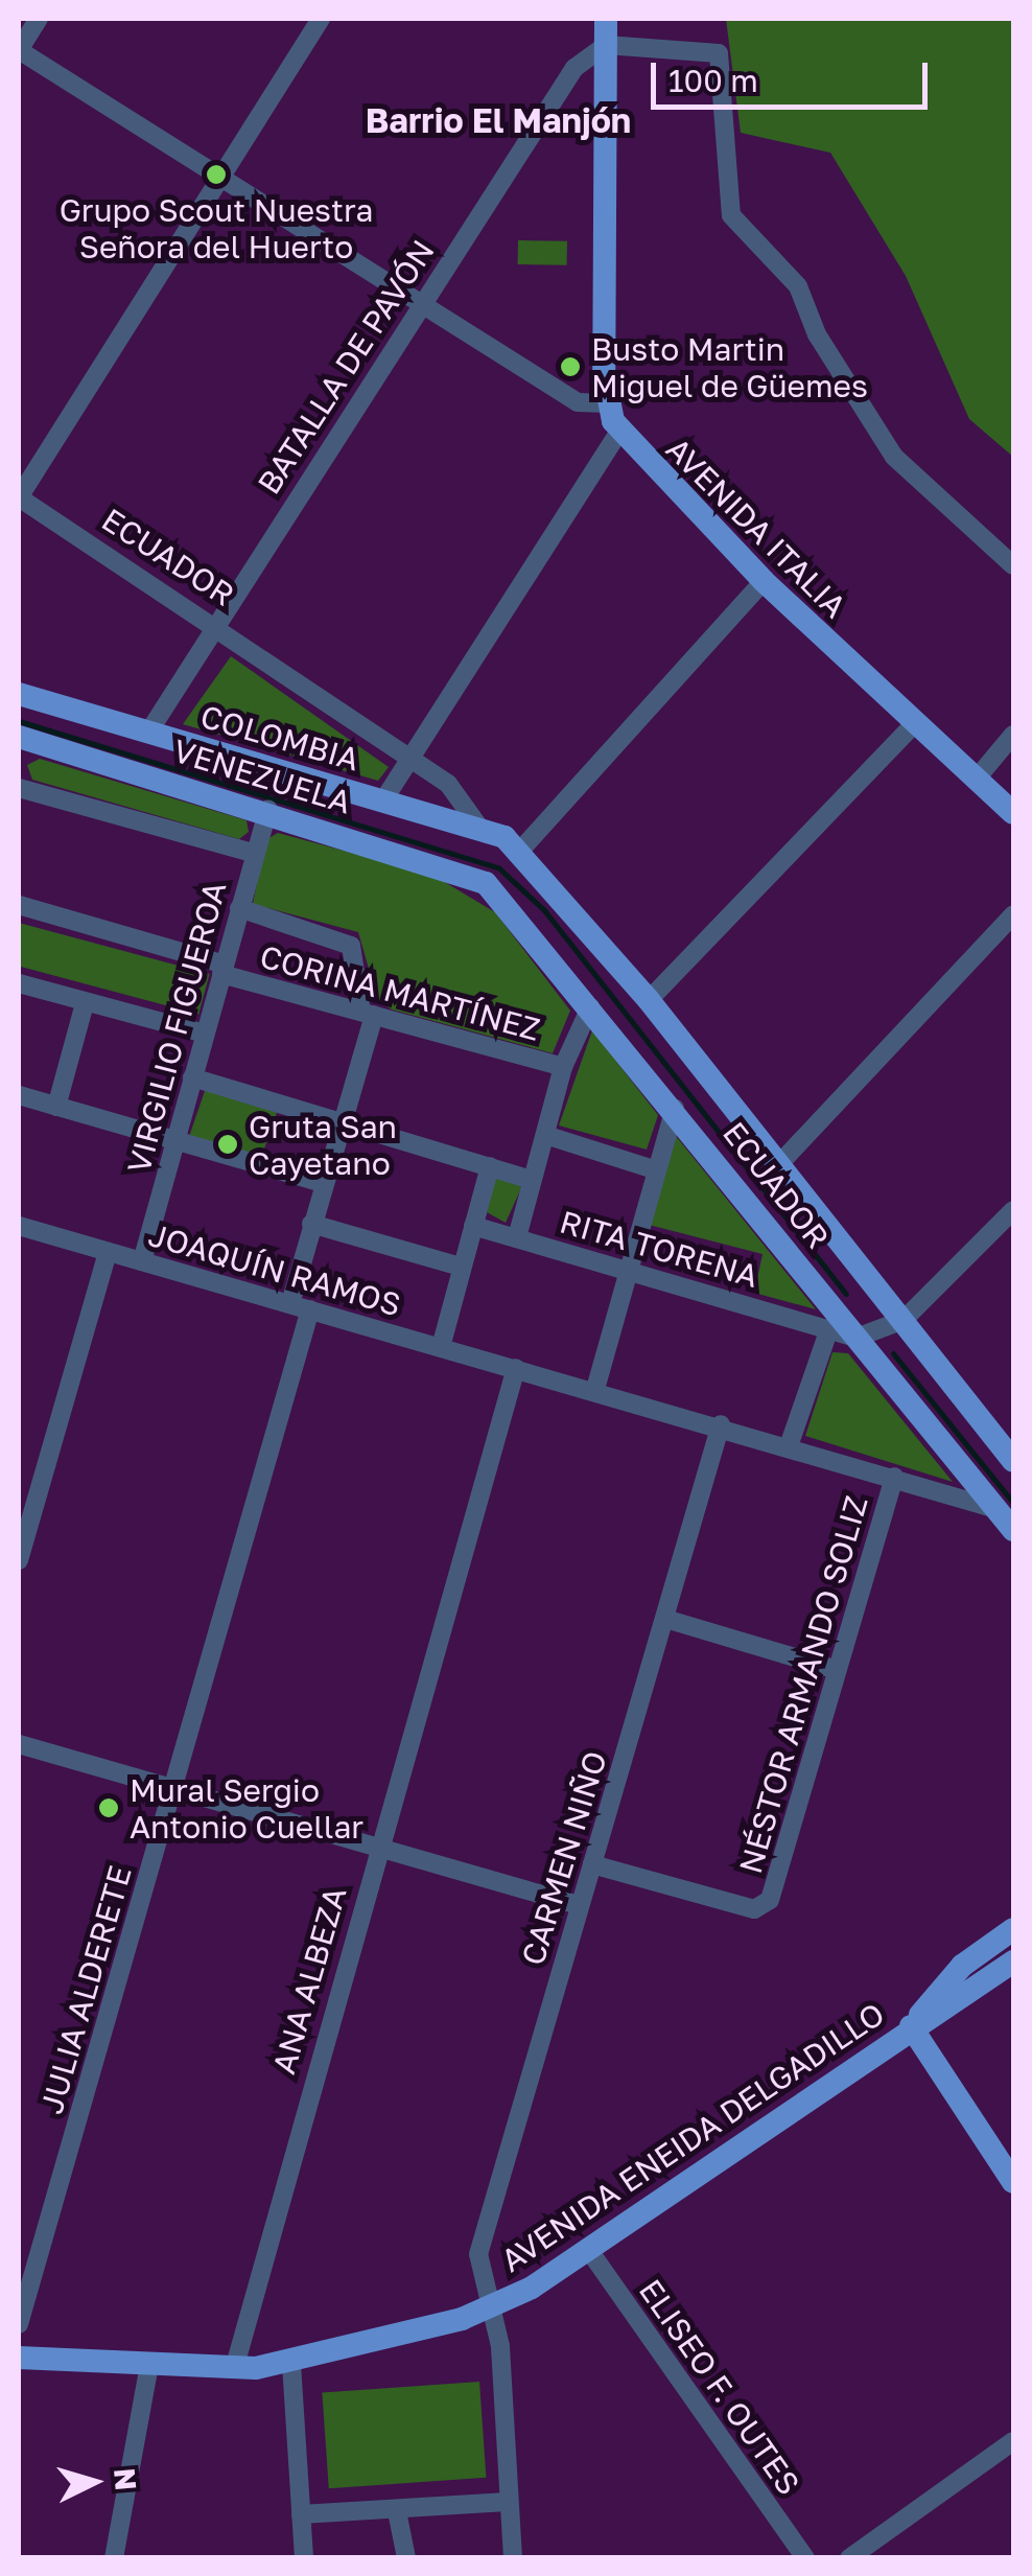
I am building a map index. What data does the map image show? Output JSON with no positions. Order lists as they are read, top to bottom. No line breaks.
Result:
{"streets":{"main road":["AVENIDA ITALIA","ECUADOR","COLOMBIA","VENEZUELA","AVENIDA ENEIDA DELGADILLO"],"street":["BATALLA DE PAVÓN","CORINA MARTÍNEZ","VIRGILIO FIGUEROA","RITA TORENA","JOAQUÍN RAMOS","NÉSTOR ARMANDO SOLIZ","CARMEN NIÑO","ANA ALBEZA","JULIA ALDERETE","ELISEO F. OUTES"]},"crossings":[["BATALLA DE PAVÓN","ECUADOR"],["BATALLA DE PAVÓN","COLOMBIA"],["ECUADOR","COLOMBIA"],["ECUADOR","VENEZUELA"],["ECUADOR","RITA TORENA"],["ECUADOR","JOAQUÍN RAMOS"],["VENEZUELA","VIRGILIO FIGUEROA"],["CORINA MARTÍNEZ","VIRGILIO FIGUEROA"],["VIRGILIO FIGUEROA","JOAQUÍN RAMOS"],["JOAQUÍN RAMOS","NÉSTOR ARMANDO SOLIZ"],["JOAQUÍN RAMOS","CARMEN NIÑO"],["JOAQUÍN RAMOS","ANA ALBEZA"],["JOAQUÍN RAMOS","JULIA ALDERETE"],["NÉSTOR ARMANDO SOLIZ","CARMEN NIÑO"],["CARMEN NIÑO","AVENIDA ENEIDA DELGADILLO"],["ANA ALBEZA","AVENIDA ENEIDA DELGADILLO"],["AVENIDA ENEIDA DELGADILLO","ELISEO F. OUTES"]],"districts":["Barrio El Manjón"],"places":["Grupo Scout Nuestra Señora del Huerto","Busto Martin Miguel de Güemes","Gruta San Cayetano","Mural Sergio Antonio Cuellar"],"scale_bar":"100 m","north":"right"}
